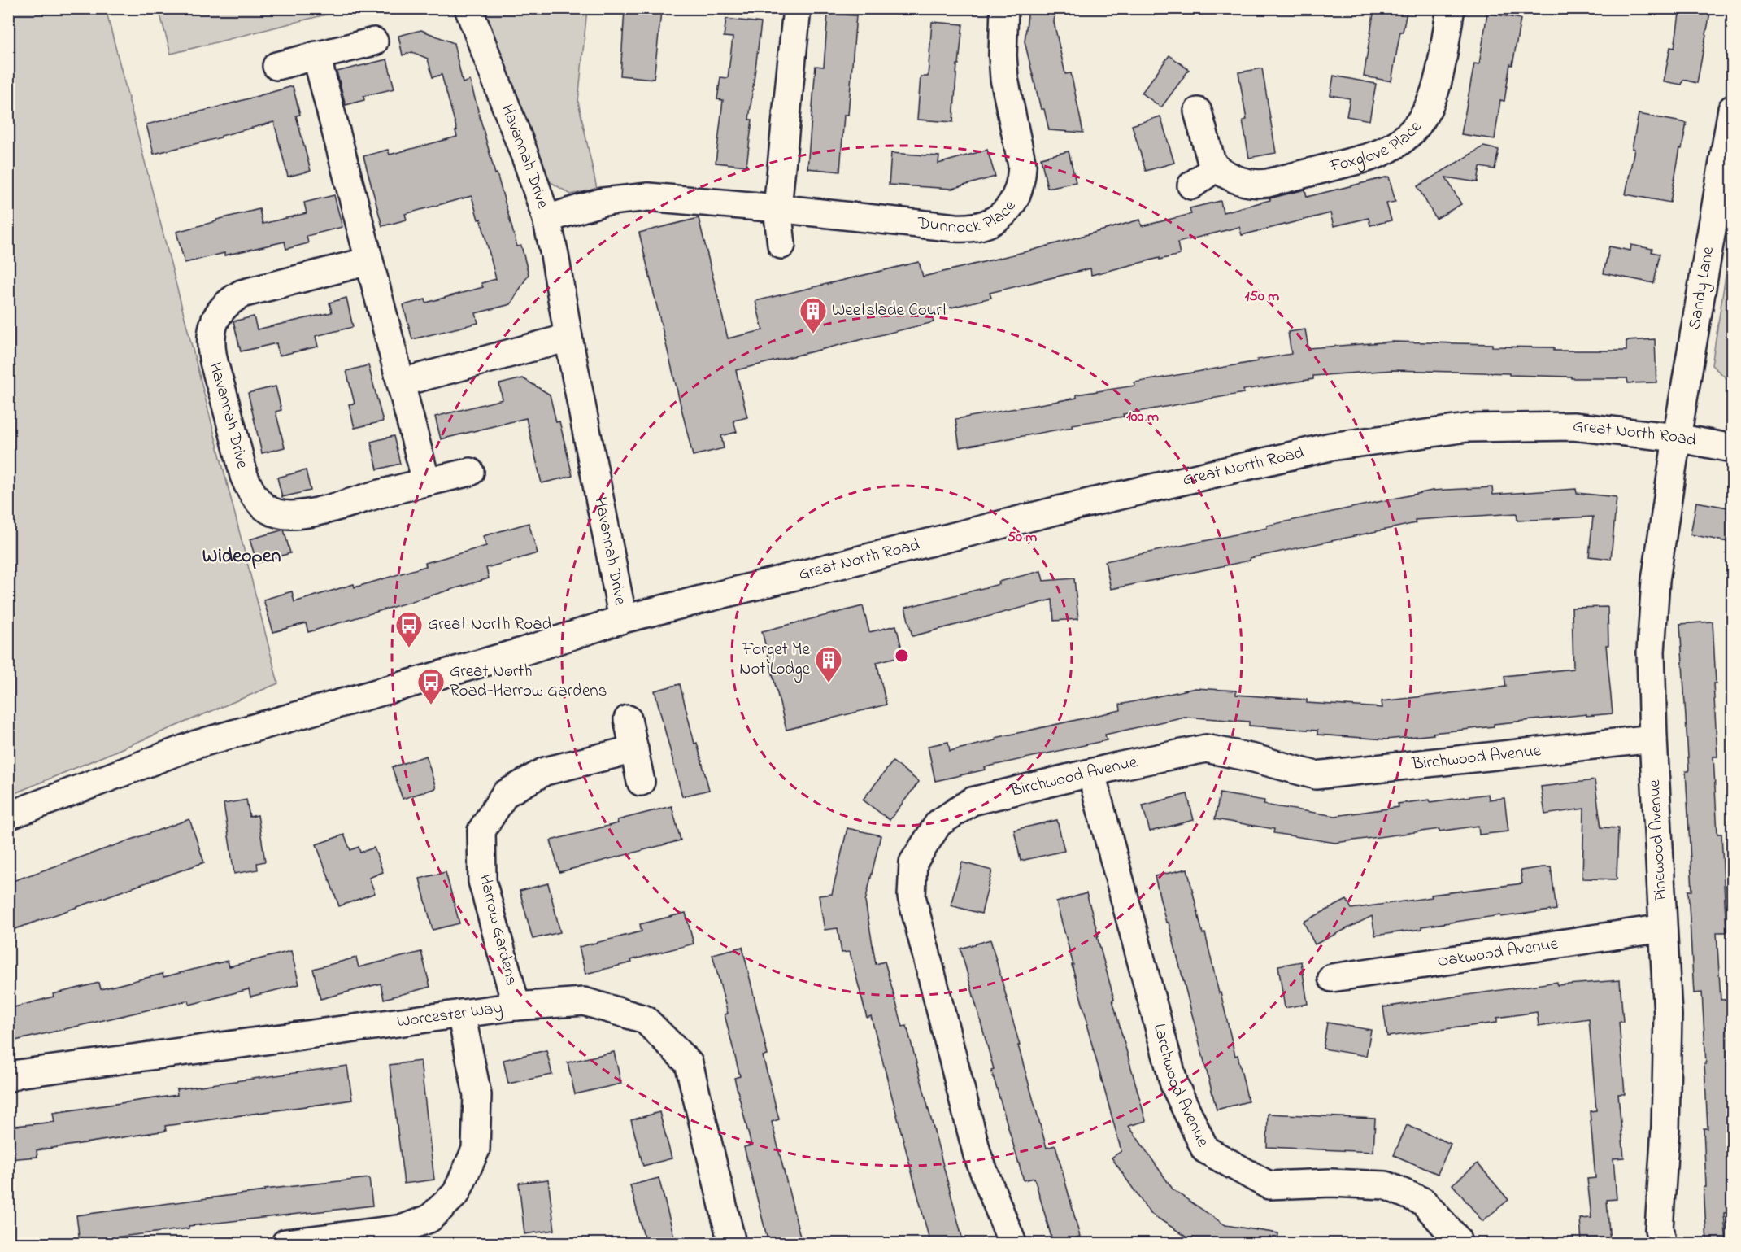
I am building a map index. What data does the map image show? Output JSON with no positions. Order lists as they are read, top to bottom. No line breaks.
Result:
{"streets":{"street":["Foxglove Place","Havannah Drive","Dunnock Place","Sandy Lane","Great North Road","Birchwood Avenue","Pinewood Avenue","Harrow Gardens","Oakwood Avenue","Worcester Way","Larchwood Avenue"]},"crossings":[["Havannah Drive","Dunnock Place"],["Havannah Drive","Great North Road"],["Sandy Lane","Great North Road"],["Sandy Lane","Pinewood Avenue"],["Great North Road","Pinewood Avenue"],["Birchwood Avenue","Pinewood Avenue"],["Birchwood Avenue","Larchwood Avenue"],["Pinewood Avenue","Oakwood Avenue"],["Harrow Gardens","Worcester Way"]],"districts":["Wideopen"],"places":{"building":["Weetslade Court","Forget Me Not Lodge"],"bus stop":["Great North Road","Great North Road-Harrow Gardens"]},"rings":["150 m","100 m","50 m"]}
